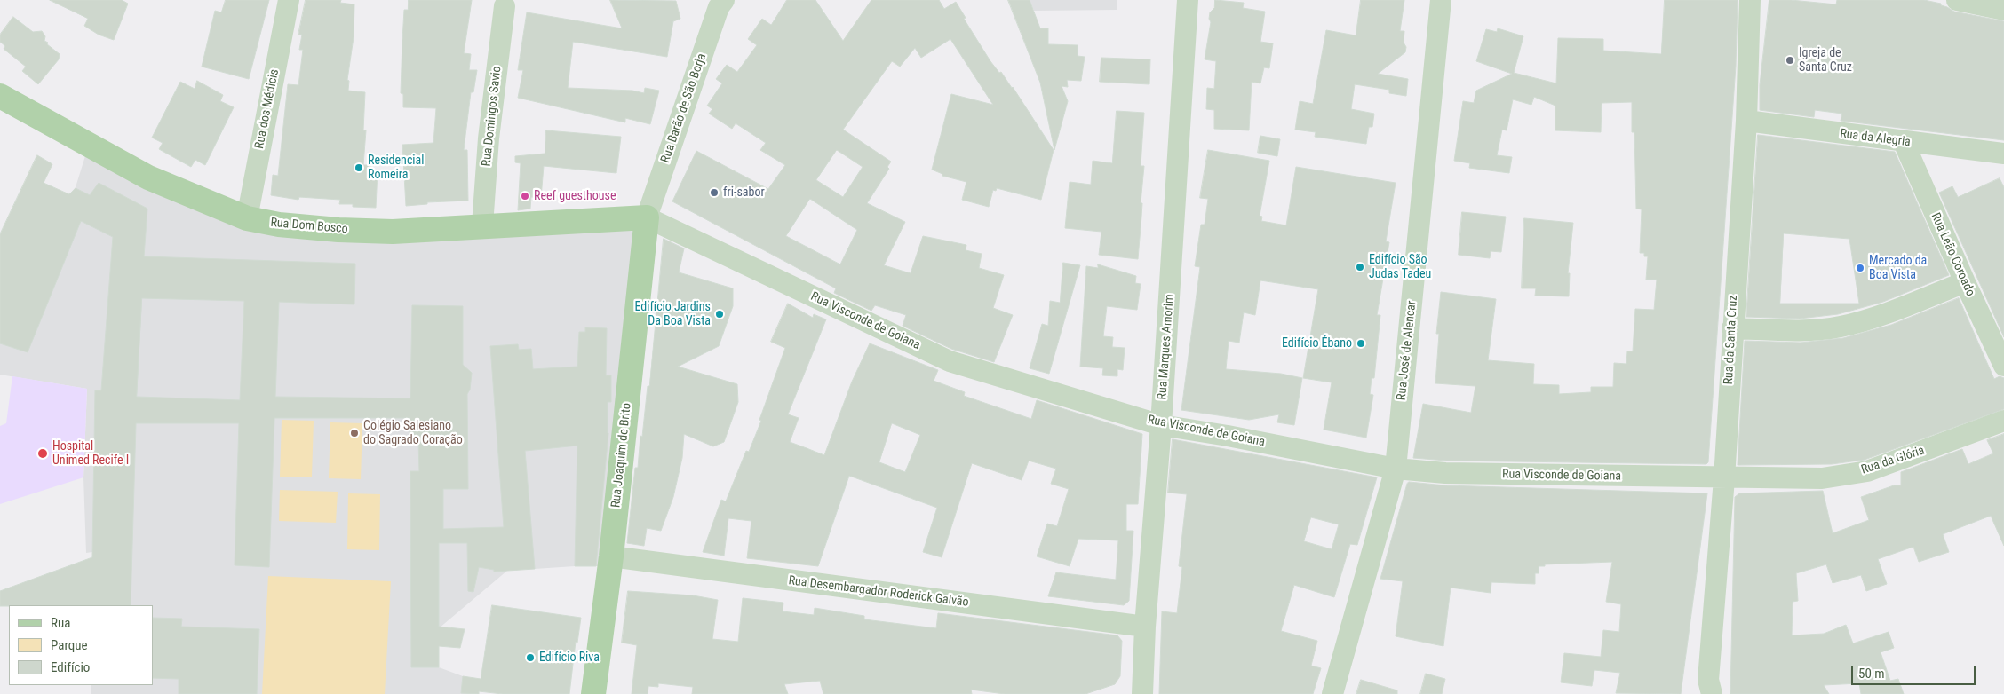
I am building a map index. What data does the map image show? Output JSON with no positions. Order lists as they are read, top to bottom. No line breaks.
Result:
{"streets":{"main road":["Rua Dom Bosco","Rua Joaquim de Brito"],"street":["Rua Barão de São Borja","Rua dos Médicis","Rua Domingos Savio","Rua da Alegria","Rua Leão Coroado","Rua Visconde de Goiana","Rua da Santa Cruz","Rua Marques Amorim","Rua José de Alencar","Rua da Glória","Rua Desembargador Roderick Galvão"]},"crossings":[["Rua Barão de São Borja","Rua Dom Bosco"],["Rua Barão de São Borja","Rua Visconde de Goiana"],["Rua Barão de São Borja","Rua Joaquim de Brito"],["Rua dos Médicis","Rua Dom Bosco"],["Rua Domingos Savio","Rua Dom Bosco"],["Rua da Alegria","Rua Leão Coroado"],["Rua da Alegria","Rua da Santa Cruz"],["Rua Dom Bosco","Rua Visconde de Goiana"],["Rua Dom Bosco","Rua Joaquim de Brito"],["Rua Visconde de Goiana","Rua da Santa Cruz"],["Rua Visconde de Goiana","Rua Marques Amorim"],["Rua Visconde de Goiana","Rua José de Alencar"],["Rua Visconde de Goiana","Rua Joaquim de Brito"],["Rua Visconde de Goiana","Rua da Glória"],["Rua da Santa Cruz","Rua da Glória"],["Rua Marques Amorim","Rua Desembargador Roderick Galvão"],["Rua Joaquim de Brito","Rua Desembargador Roderick Galvão"]],"places":["Igreja de Santa Cruz","Residencial Romeira","fri-sabor","Reef guesthouse","Edifício São Judas Tadeu","Mercado da Boa Vista","Edifício Jardins Da Boa Vista","Edifício Ébano","Colégio Salesiano do Sagrado Coração","Hospital Unimed Recife I","Edifício Riva"],"legend":["Rua","Parque","Edifício"],"scale_bar":"50 m"}
